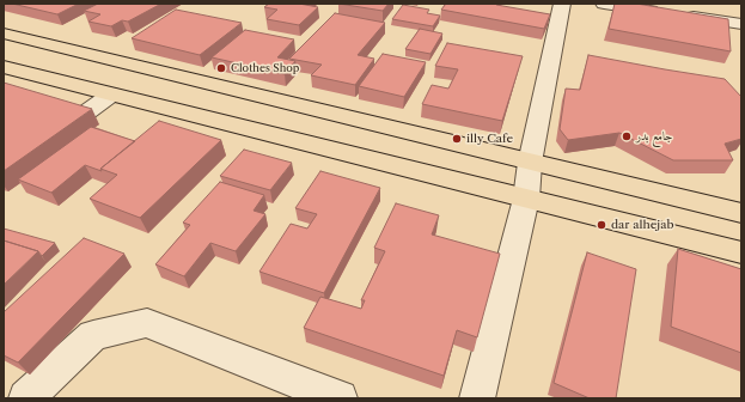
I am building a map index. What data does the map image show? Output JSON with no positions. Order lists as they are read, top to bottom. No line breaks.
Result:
{"places":["Clothes Shop","جامع بدر","illy Cafe","dar alhejab"]}
